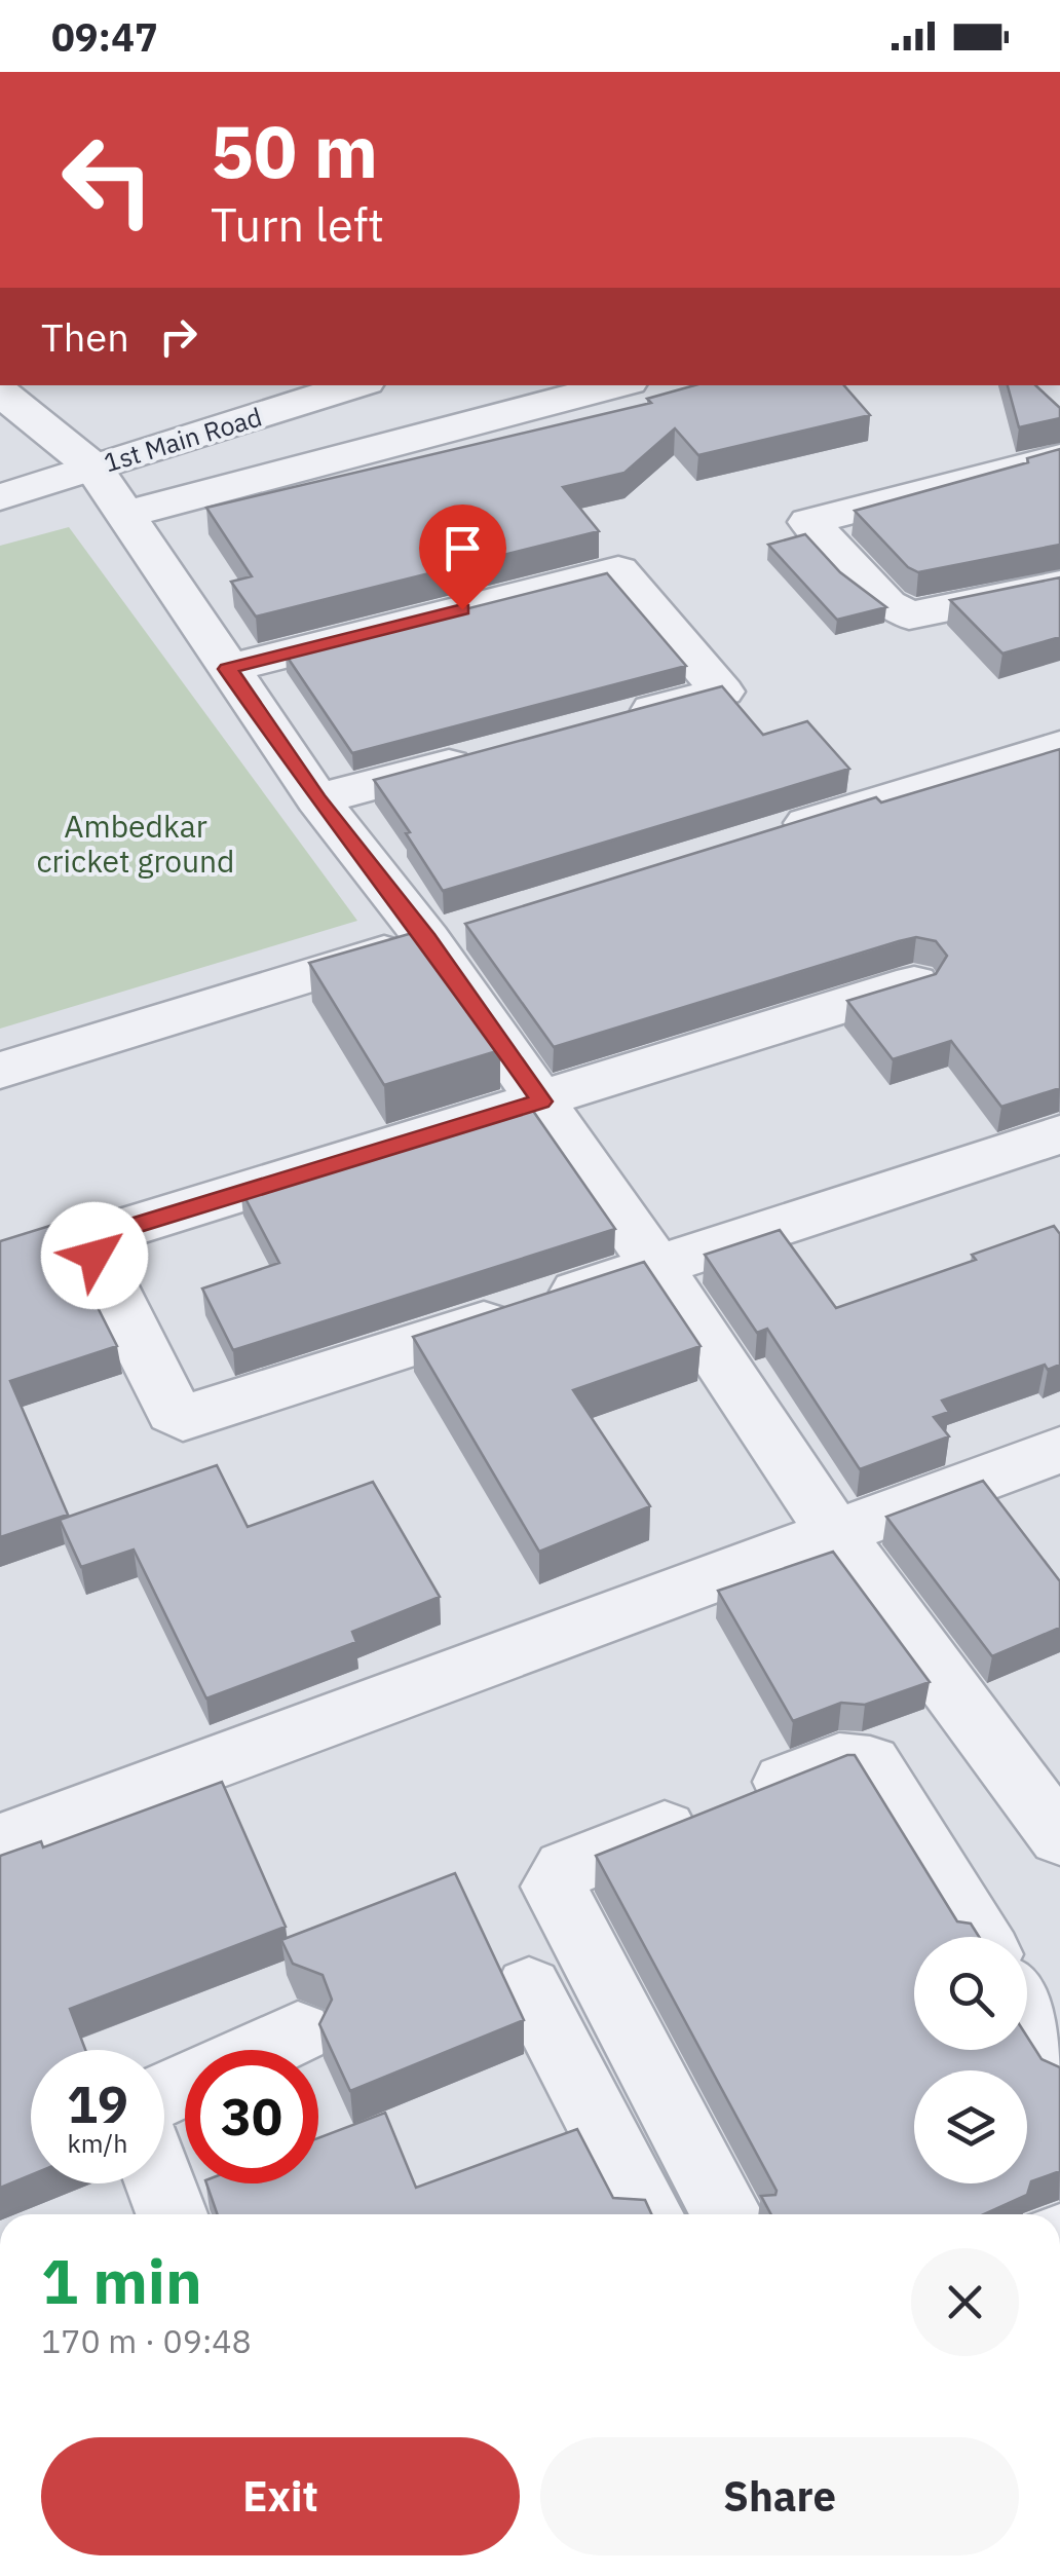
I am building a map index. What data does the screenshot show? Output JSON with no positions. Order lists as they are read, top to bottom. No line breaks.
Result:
{"streets":{"street":["1st Main Road"]},"parks":["Ambedkar cricket ground"],"page":{"status":"09:47","turn":["50 m","Turn left"],"then":"Then","speed":"19 km/h","limit":"30","heading":["1 min","170 m · 09:48"],"buttons":["Exit","Share"]}}
